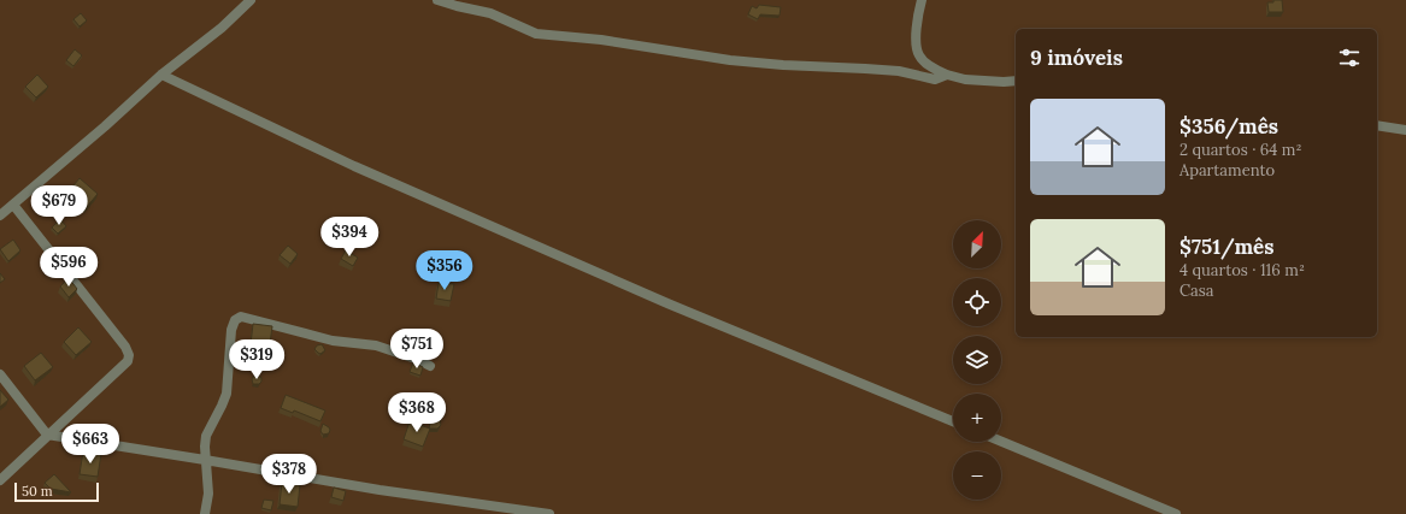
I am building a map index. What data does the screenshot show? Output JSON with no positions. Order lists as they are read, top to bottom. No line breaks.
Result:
{"scale_bar":"50 m","north":"top right","page":{"heading":"9 imóveis","list":[{"name":"$356/mês","note":"2 quartos · 64 m² · Apartamento"},{"name":"$751/mês","note":"4 quartos · 116 m² · Casa"}],"price":["$679","$394","$596","$356","$751","$319","$368","$663","$378"],"map_buttons":["+","−"],"scale":"50 m"}}
